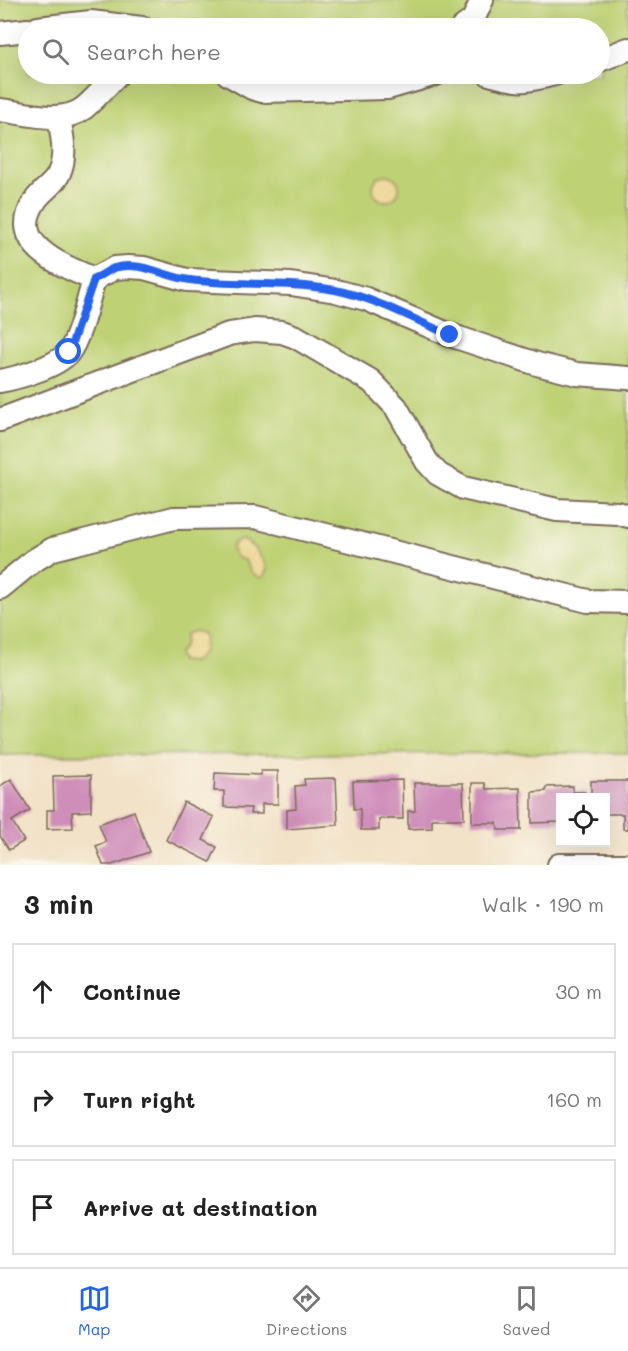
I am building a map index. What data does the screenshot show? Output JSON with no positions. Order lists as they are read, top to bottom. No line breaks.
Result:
{"page":{"search":"Search here","heading":["3 min","Walk · 190 m"],"list":[["Continue","30 m"],["Turn right","160 m"],"Arrive at destination"],"nav":["Map","Directions","Saved"]}}
